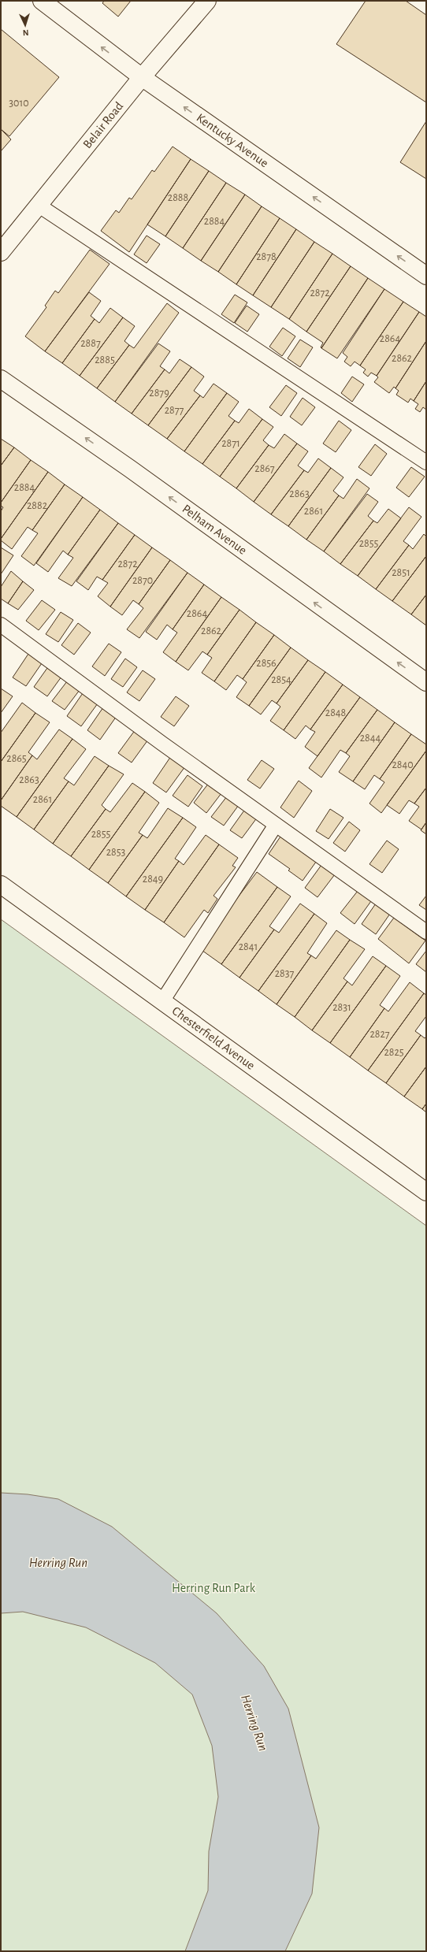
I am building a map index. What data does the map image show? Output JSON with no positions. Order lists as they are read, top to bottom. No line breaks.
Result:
{"streets":{"street":["Belair Road","Kentucky Avenue","Pelham Avenue","Chesterfield Avenue"]},"crossings":[["Belair Road","Kentucky Avenue"]],"one_way":["Kentucky Avenue","Pelham Avenue"],"water":["Herring Run"],"parks":["Herring Run Park"],"house_numbers":["3010","2888","2884","2878","2872","2864","2887","2862","2885","2879","2877","2871","2867","2884","2863","2882","2861","2855","2872","2851","2870","2864","2862","2856","2854","2848","2844","2865","2840","2863","2861","2855","2853","2849","2841","2837","2831","2827","2825"],"north":"bottom"}
